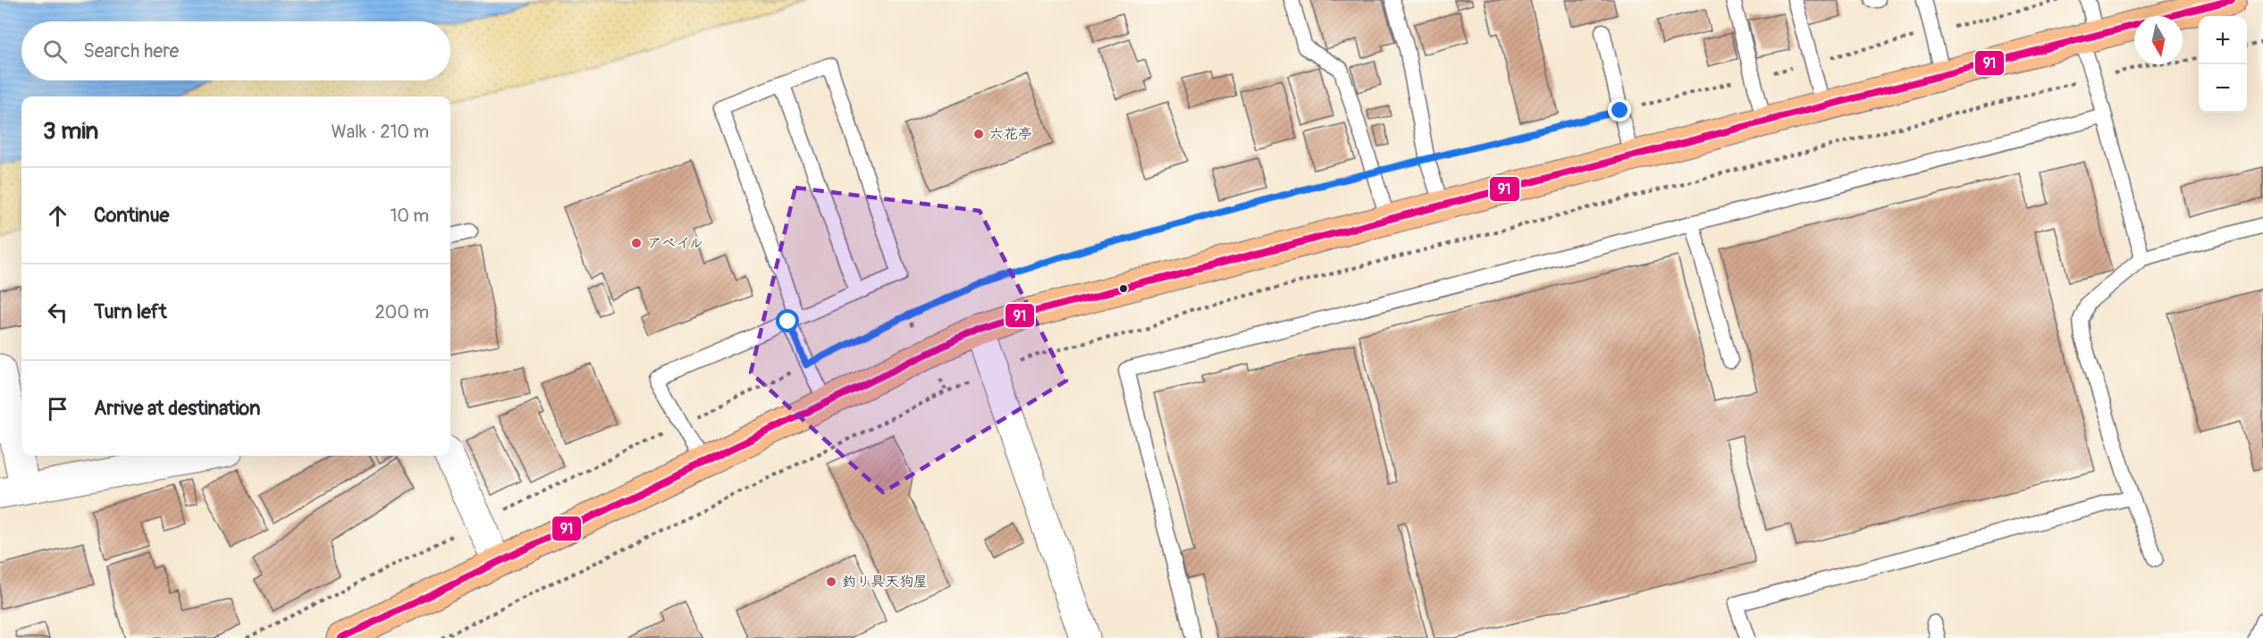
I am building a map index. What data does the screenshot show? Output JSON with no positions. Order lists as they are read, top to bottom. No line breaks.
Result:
{"places":["六花亭","アベイル","釣り具天狗屋"],"lines":["transit line 91"],"north":"bottom","page":{"map_buttons":["+","−"],"search":"Search here","heading":["3 min","Walk · 210 m"],"list":[["Continue","10 m"],["Turn left","200 m"],"Arrive at destination"]}}
